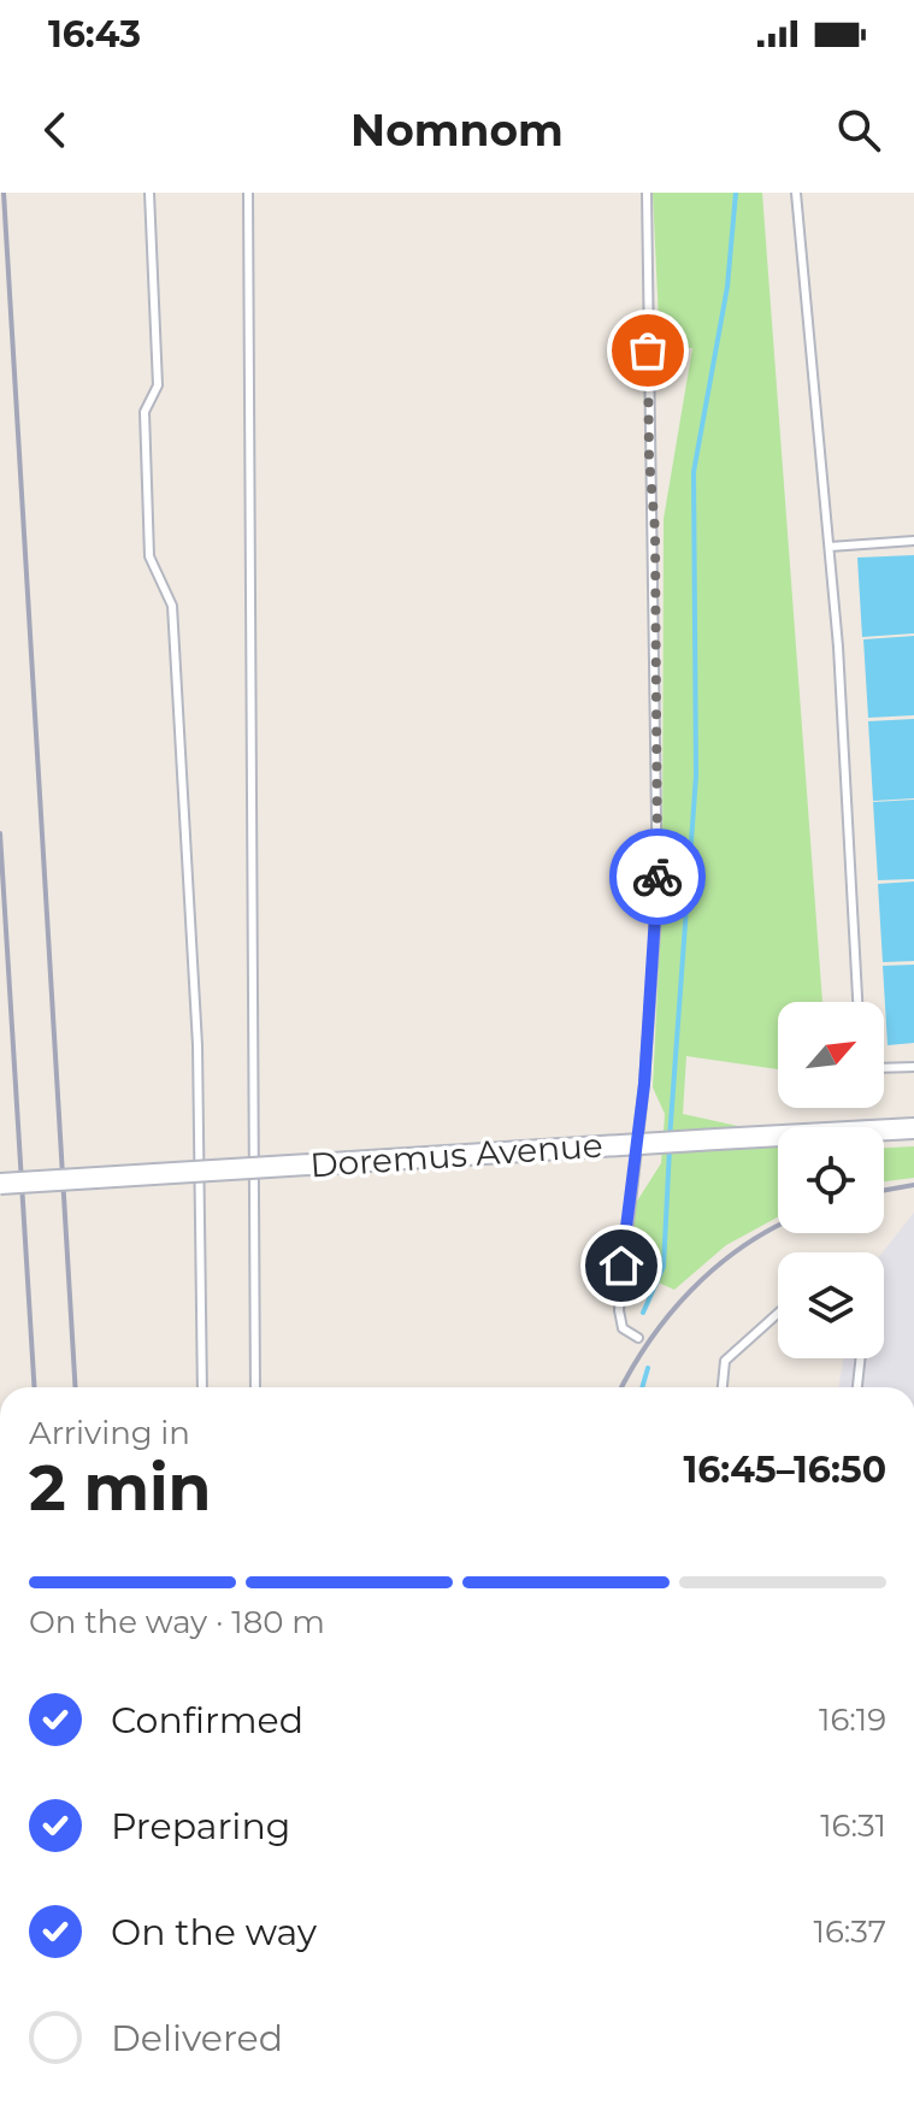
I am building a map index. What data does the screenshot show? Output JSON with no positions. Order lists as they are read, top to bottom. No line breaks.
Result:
{"streets":{"main road":["Doremus Avenue"]},"north":"top right","page":{"status":"16:43","header":"Nomnom","heading":["2 min","Arriving in","16:45–16:50"],"bar":"On the way · 180 m","list":[["Confirmed","16:19"],["Preparing","16:31"],["On the way","16:37"],"Delivered"]}}
